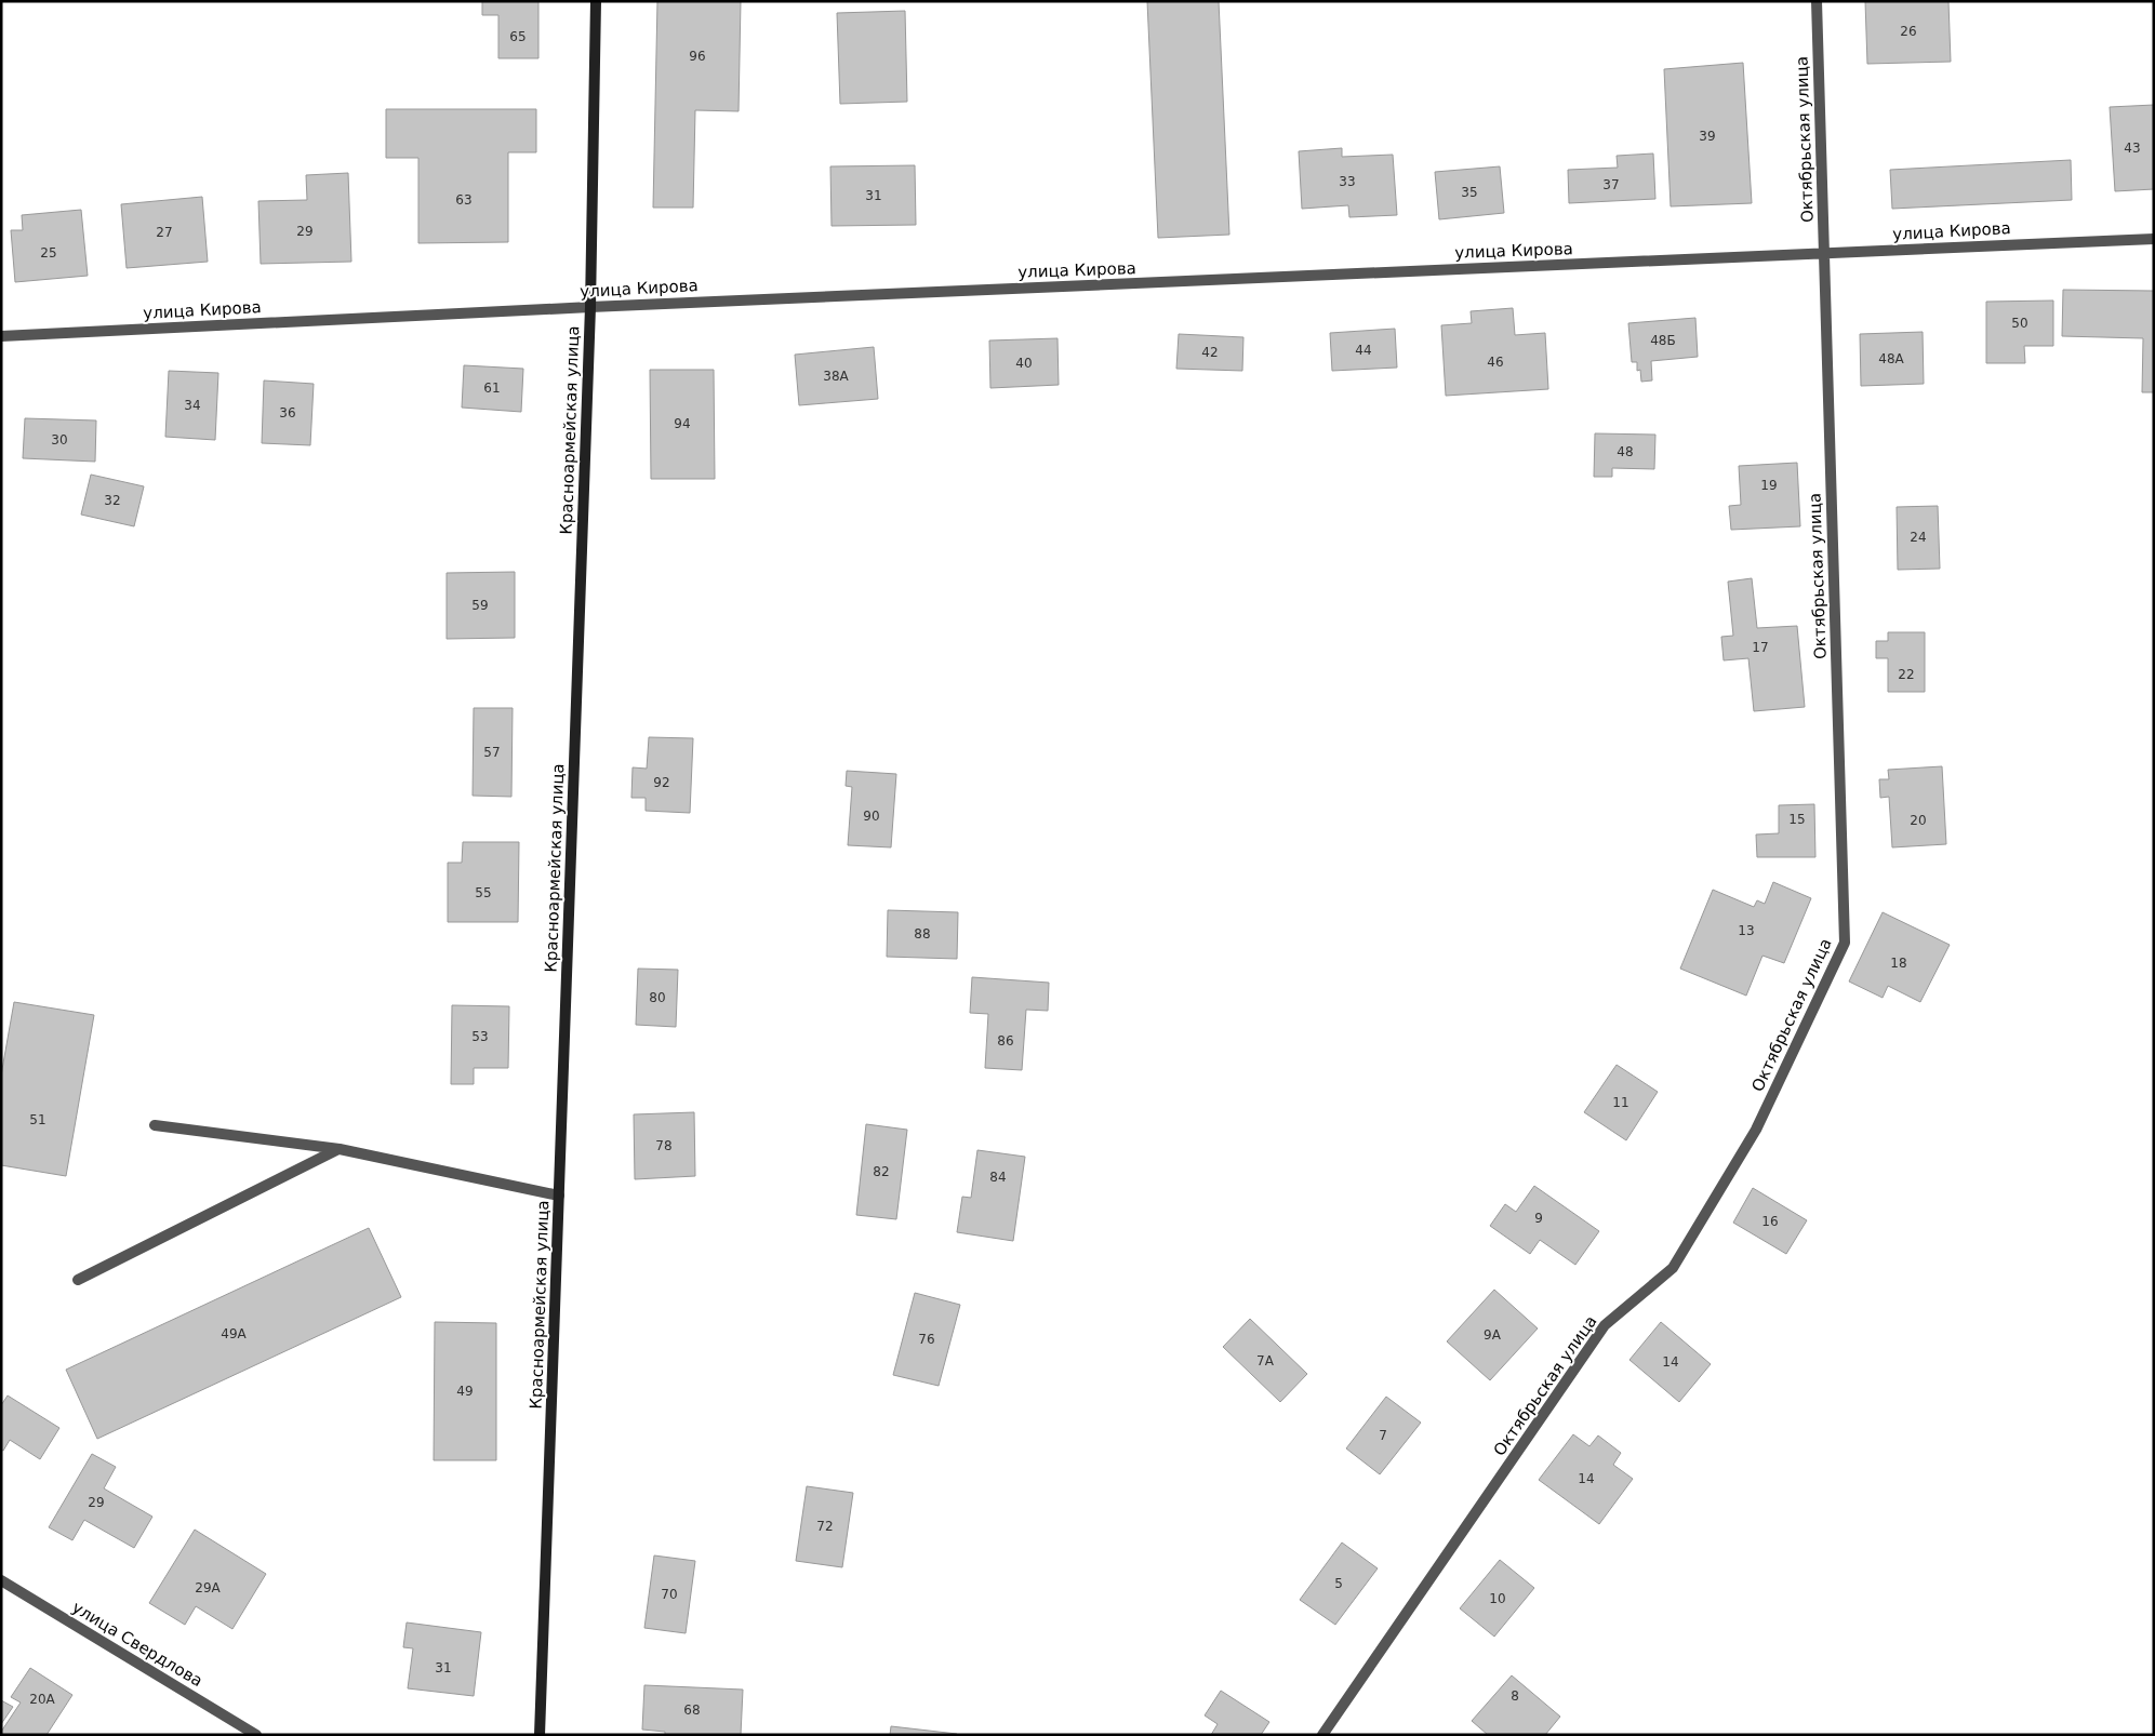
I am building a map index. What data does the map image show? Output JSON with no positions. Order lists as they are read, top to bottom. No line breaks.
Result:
{"streets":{"main road":["Красноармейская улица"],"street":["Октябрьская улица","улица Кирова","улица Свердлова"]},"crossings":[["Октябрьская улица","улица Кирова"],["улица Кирова","Красноармейская улица"]],"house_numbers":["26","65","96","39","43","33","37","35","31","63","29","27","25","50","48Б","44","42","48А","46","40","38А","61","34","36","94","30","48","19","32","24","59","17","22","57","92","90","15","20","55","13","88","18","80","53","86","11","51","78","82","84","9","16","49А","9А","76","7А","14","49","7","14","29","72","5","29А","70","10","31","8","20А","68"]}
